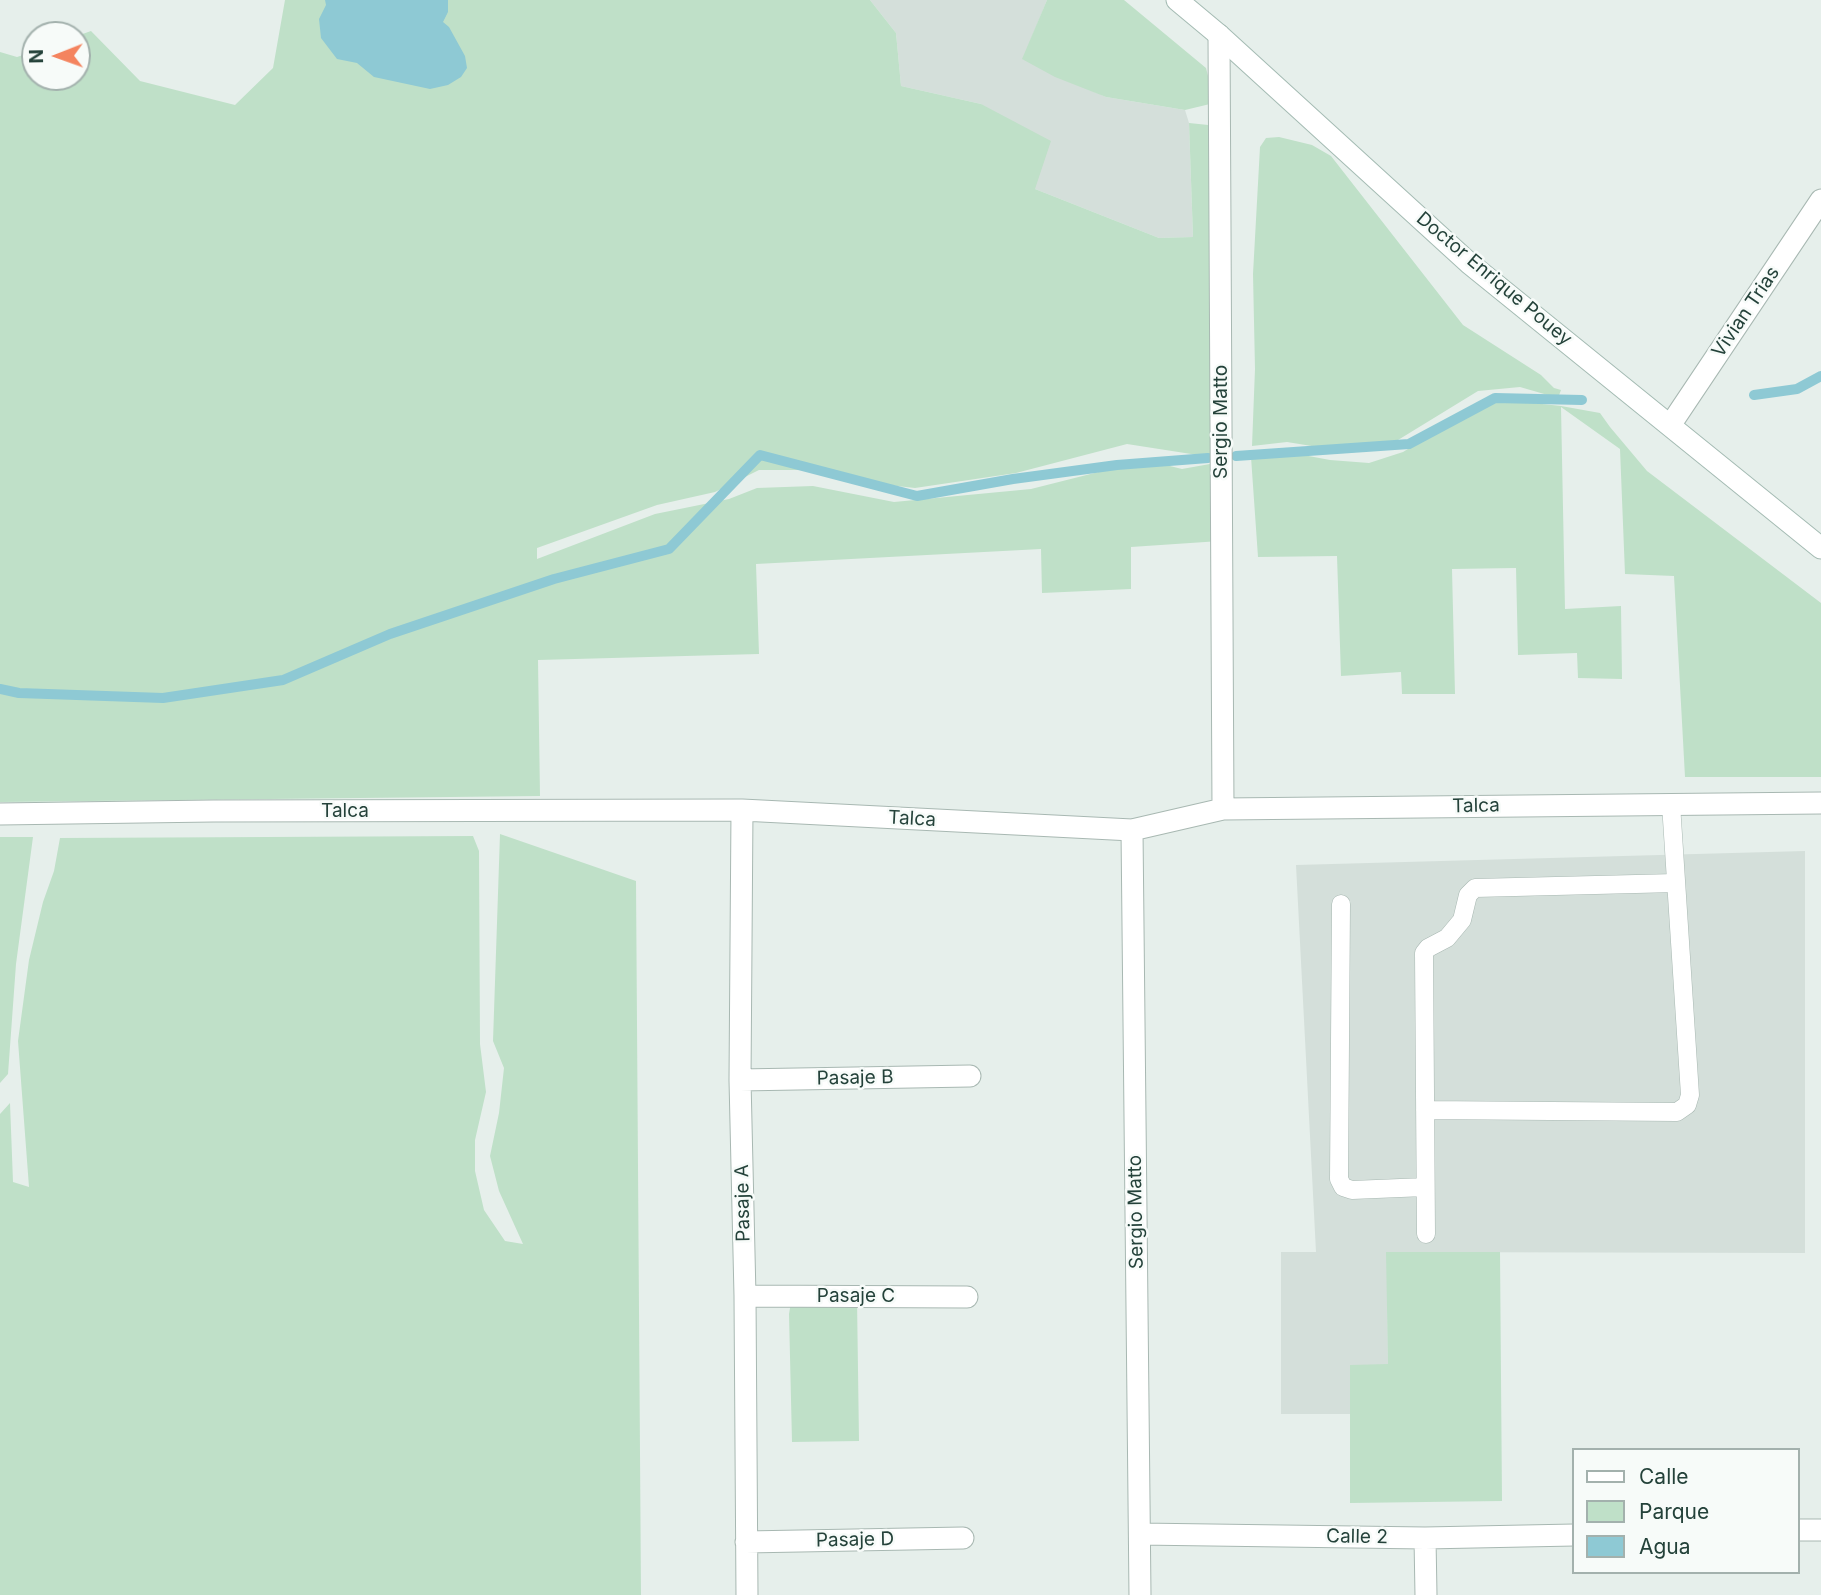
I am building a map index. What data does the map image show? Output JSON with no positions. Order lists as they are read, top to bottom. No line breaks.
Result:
{"streets":{"street":["Doctor Enrique Pouey","Vivian Trias","Sergio Matto","Talca","Pasaje B","Pasaje A","Pasaje C","Calle 2","Pasaje D"]},"crossings":[["Doctor Enrique Pouey","Vivian Trias"],["Doctor Enrique Pouey","Sergio Matto"],["Sergio Matto","Talca"],["Sergio Matto","Calle 2"],["Talca","Pasaje A"],["Pasaje B","Pasaje A"],["Pasaje A","Pasaje C"],["Pasaje A","Pasaje D"]],"legend":["Calle","Parque","Agua"],"north":"left"}
